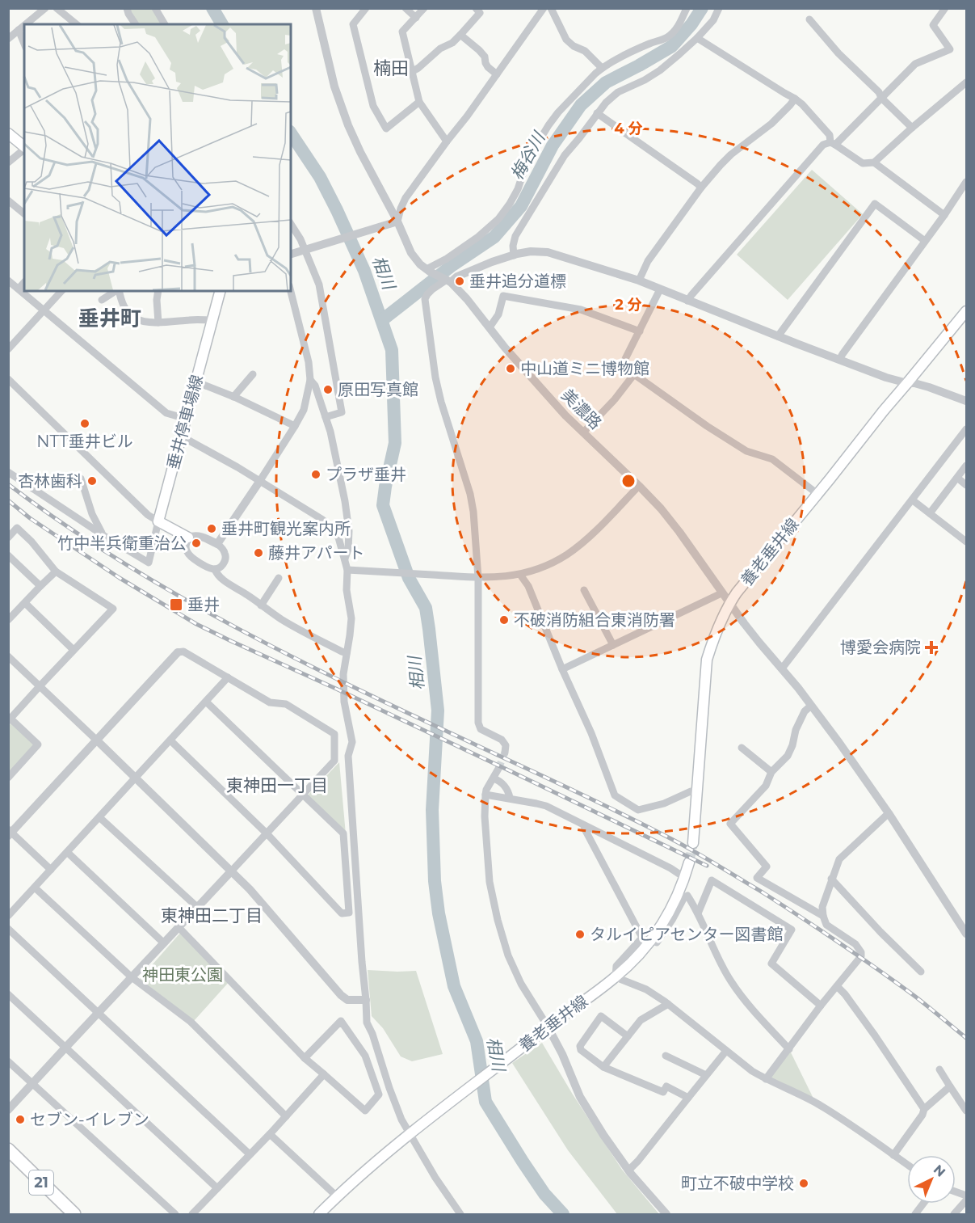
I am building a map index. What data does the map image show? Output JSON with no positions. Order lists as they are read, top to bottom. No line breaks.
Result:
{"streets":{"highway":["21"],"main road":["垂井停車場線","養老垂井線"],"street":["美濃路"]},"crossings":[["美濃路","養老垂井線"]],"districts":["楠田","垂井町","東神田一丁目","東神田二丁目"],"water":["梅谷川","相川"],"parks":["神田東公園"],"places":{"other":["垂井追分道標","中山道ミニ博物館","原田写真館","NTT垂井ビル","プラザ垂井","杏林歯科","垂井町観光案内所","竹中半兵衛重治公","藤井アパート","不破消防組合東消防署","タルイピアセンター図書館","セブン-イレブン","町立不破中学校"],"transit":["垂井"],"health":["博愛会病院"]},"north":"top right","rings":["4 分","2 分"]}
